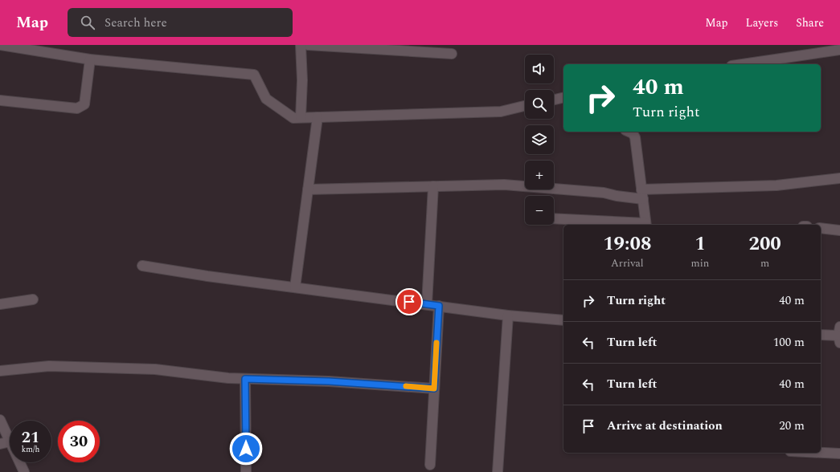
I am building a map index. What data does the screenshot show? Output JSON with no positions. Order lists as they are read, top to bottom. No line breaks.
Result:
{"page":{"header":"Map","search":"Search here","nav":["Map","Layers","Share"],"map_buttons":["+","−"],"turn":["40 m","Turn right"],"eta":["19:08","Arrival","1","min","200","m"],"list":[{"name":"Turn right","value":"40 m"},{"name":"Turn left","value":"100 m"},{"name":"Turn left","value":"40 m"},{"name":"Arrive at destination","value":"20 m"}],"speed":"21 km/h","limit":"30"}}
